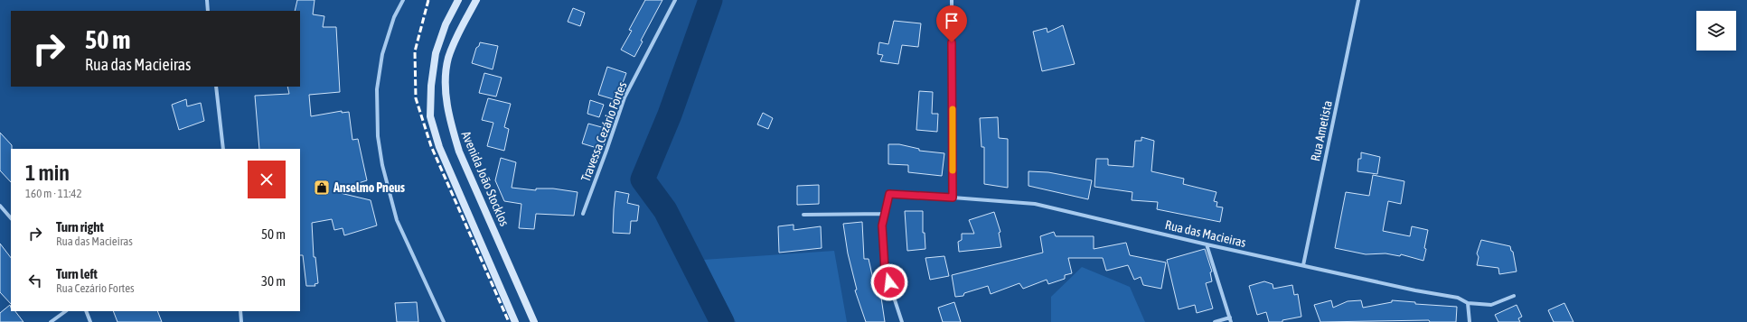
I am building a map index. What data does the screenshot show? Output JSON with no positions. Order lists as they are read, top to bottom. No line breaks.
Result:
{"streets":{"main road":["Avenida João Stocklos"],"street":["Rua Ametista","Travessa Cezário Fortes","Rua das Macieiras"]},"crossings":[["Rua Ametista","Rua das Macieiras"]],"places":{"shop":["Anselmo Pneus"]},"page":{"turn":["50 m","Rua das Macieiras"],"heading":["1 min","160 m · 11:42"],"list":[{"name":"Turn right","note":"Rua das Macieiras","value":"50 m"},{"name":"Turn left","note":"Rua Cezário Fortes","value":"30 m"}]}}
